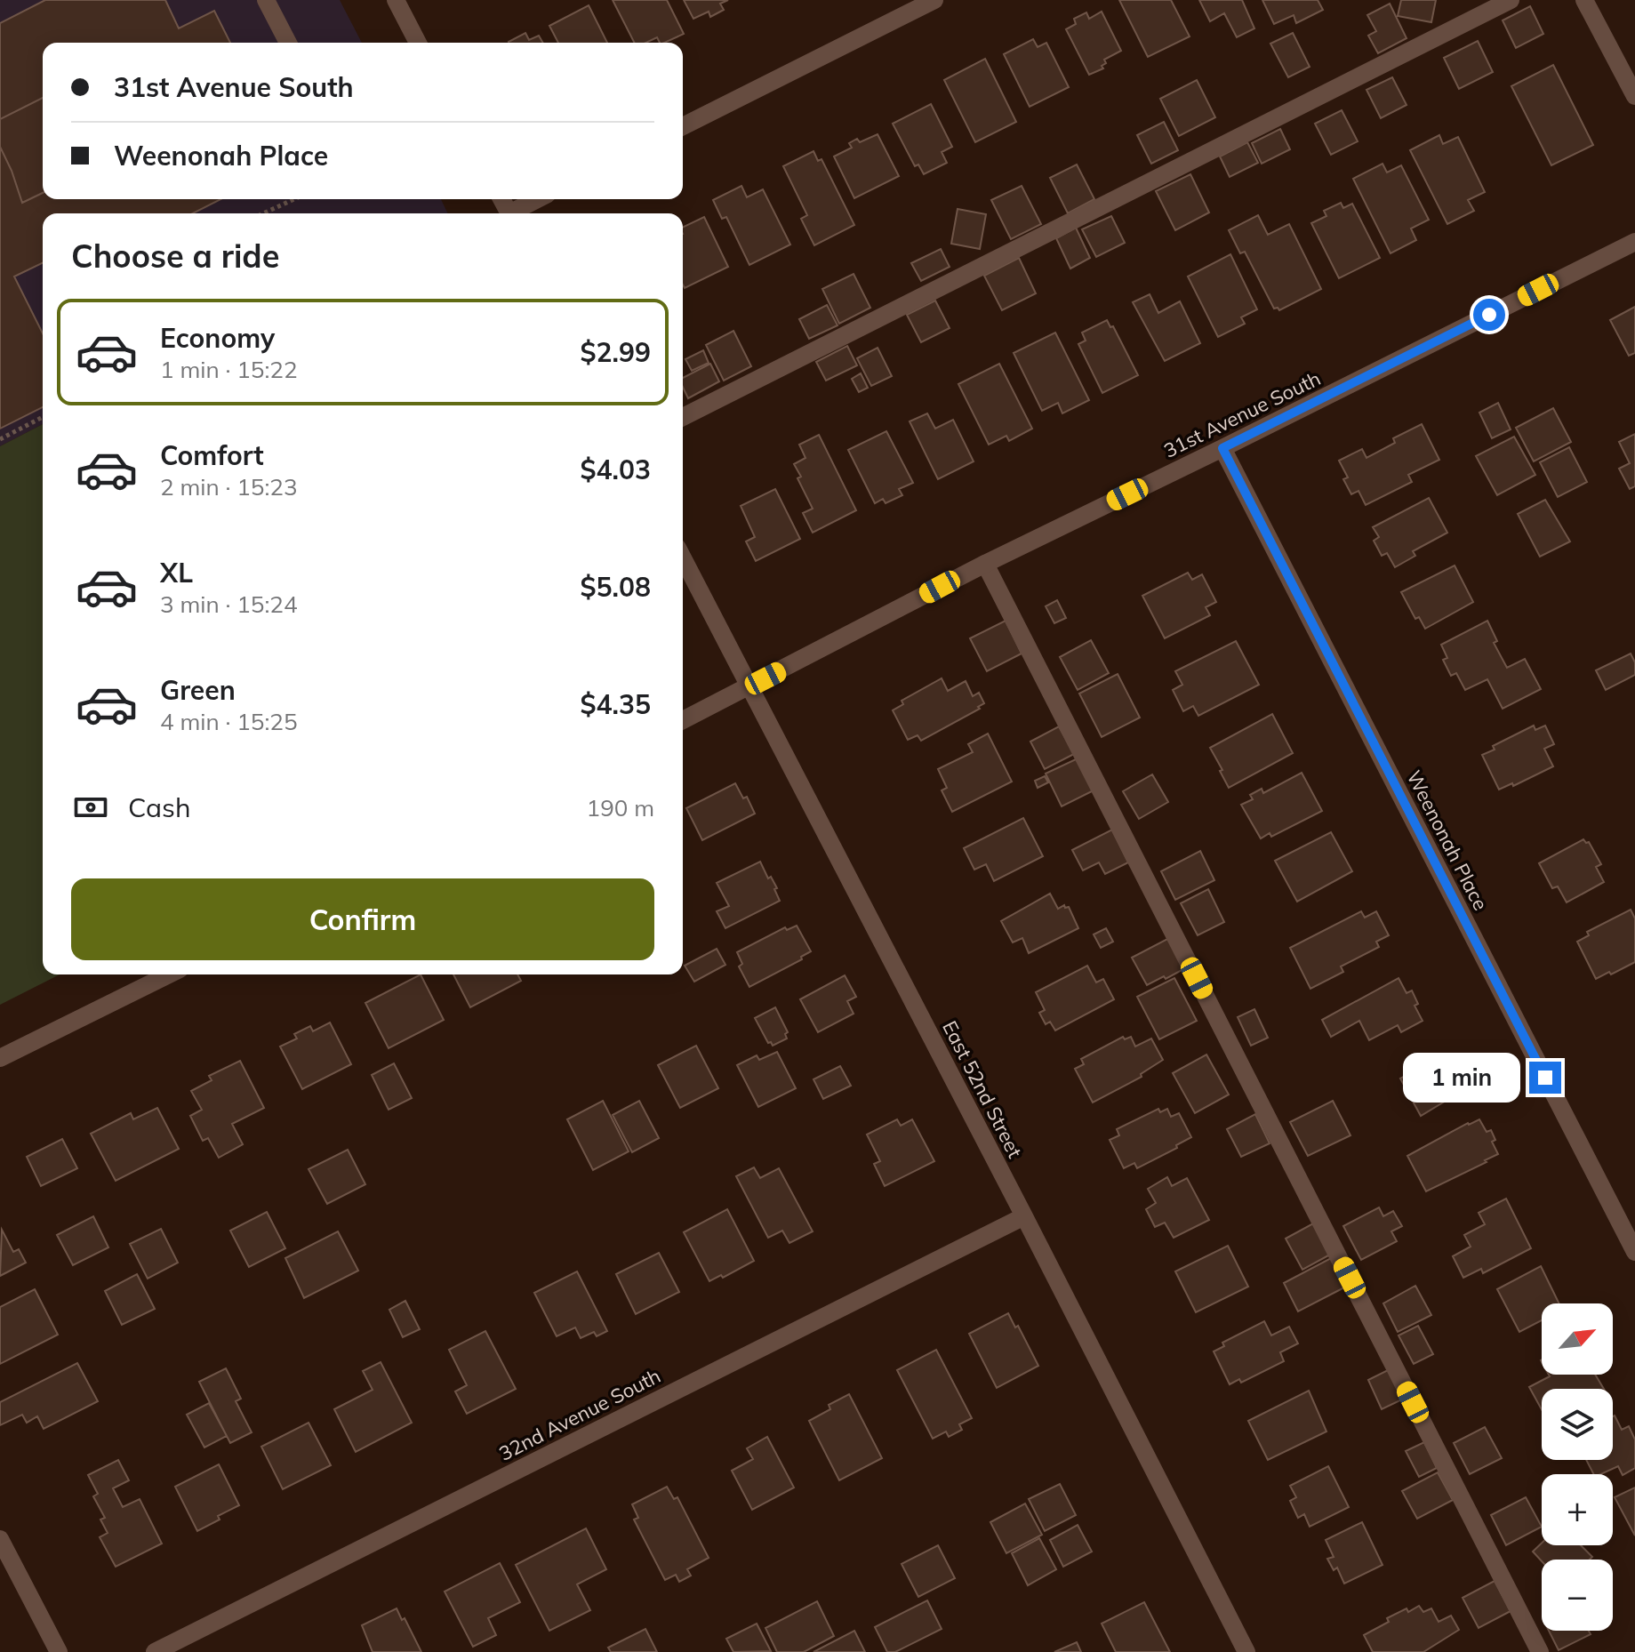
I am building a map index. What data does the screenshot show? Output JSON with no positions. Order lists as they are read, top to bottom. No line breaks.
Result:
{"streets":{"street":["31st Avenue South","Weenonah Place","East 52nd Street","32nd Avenue South"]},"crossings":[["31st Avenue South","Weenonah Place"],["31st Avenue South","East 52nd Street"],["East 52nd Street","32nd Avenue South"]],"north":"top right","page":{"banner":["31st Avenue South","Weenonah Place"],"heading":"Choose a ride","list":[{"name":"Economy","note":"1 min · 15:22","value":"$2.99"},{"name":"Comfort","note":"2 min · 15:23","value":"$4.03"},{"name":"XL","note":"3 min · 15:24","value":"$5.08"},{"name":"Green","note":"4 min · 15:25","value":"$4.35"}],"pay":["Cash","190 m"],"buttons":"Confirm","bubble":"1 min","map_buttons":["+","−"]}}
